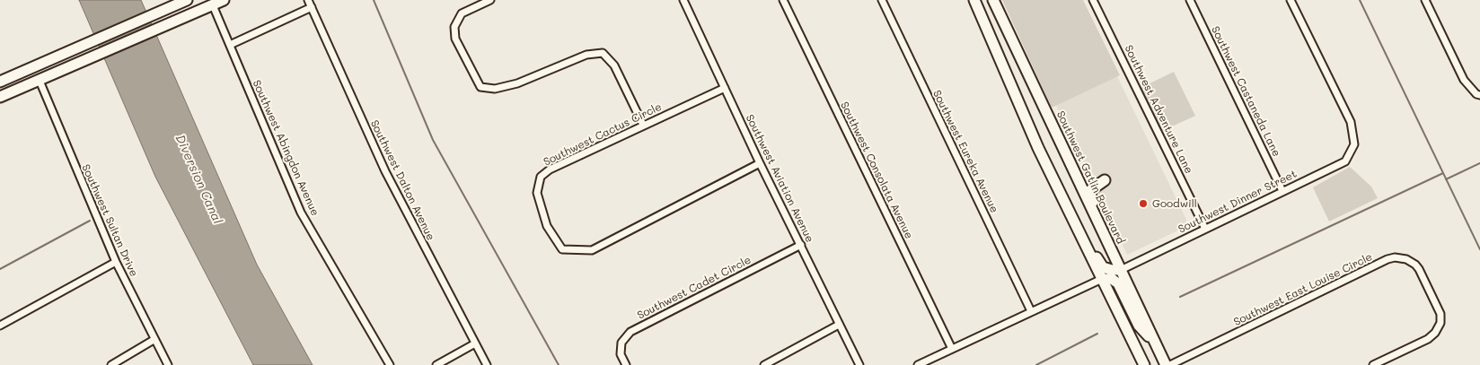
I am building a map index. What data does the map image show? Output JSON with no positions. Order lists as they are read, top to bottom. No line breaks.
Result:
{"streets":{"main road":["Southwest Gatlin Boulevard"],"street":["Southwest Castaneda Lane","Southwest Adventure Lane","Southwest Cactus Circle","Southwest Abingdon Avenue","Southwest Eureka Avenue","Southwest Consolata Avenue","Southwest Aviation Avenue","Southwest Dalton Avenue","Southwest Dinner Street","Southwest Sultan Drive","Southwest Cadet Circle","Southwest East Louise Circle"]},"crossings":[["Southwest Castaneda Lane","Southwest Dinner Street"],["Southwest Adventure Lane","Southwest Dinner Street"],["Southwest Cactus Circle","Southwest Aviation Avenue"],["Southwest Gatlin Boulevard","Southwest Dinner Street"],["Southwest Aviation Avenue","Southwest Cadet Circle"]],"water":["Diversion Canal"],"places":["Goodwill"]}
